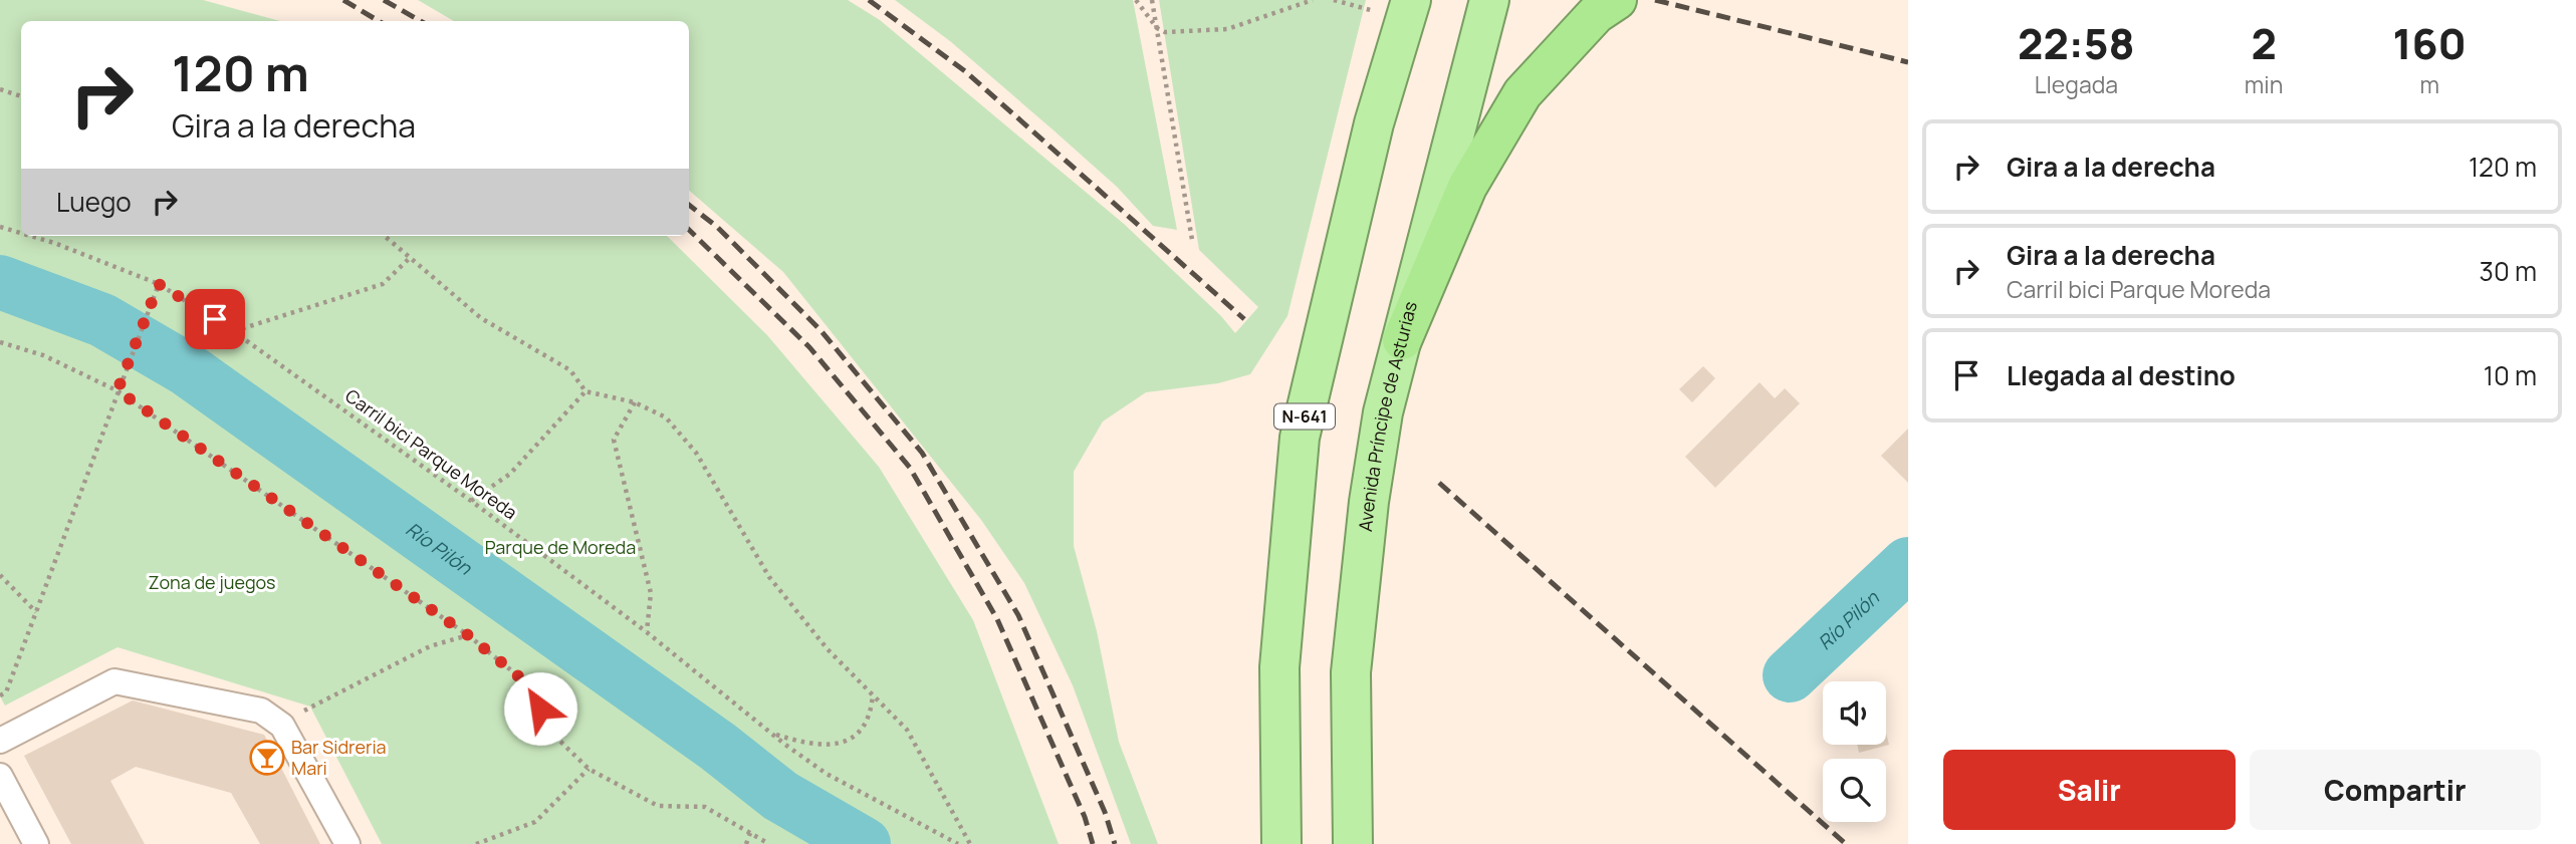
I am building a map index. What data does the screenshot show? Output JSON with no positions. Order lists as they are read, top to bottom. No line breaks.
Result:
{"streets":{"highway":["N-641","Avenida Príncipe de Asturias"],"path":["Carril bici Parque Moreda"]},"water":["Río Pilón"],"parks":["Parque de Moreda","Zona de juegos"],"places":{"bar":["Bar Sidreria Mari"]},"page":{"eta":["22:58","Llegada","2","min","160","m"],"turn":["120 m","Gira a la derecha"],"list":[{"name":"Gira a la derecha","value":"120 m"},{"name":"Gira a la derecha","note":"Carril bici Parque Moreda","value":"30 m"},{"name":"Llegada al destino","value":"10 m"}],"then":"Luego","buttons":["Salir","Compartir"]}}
